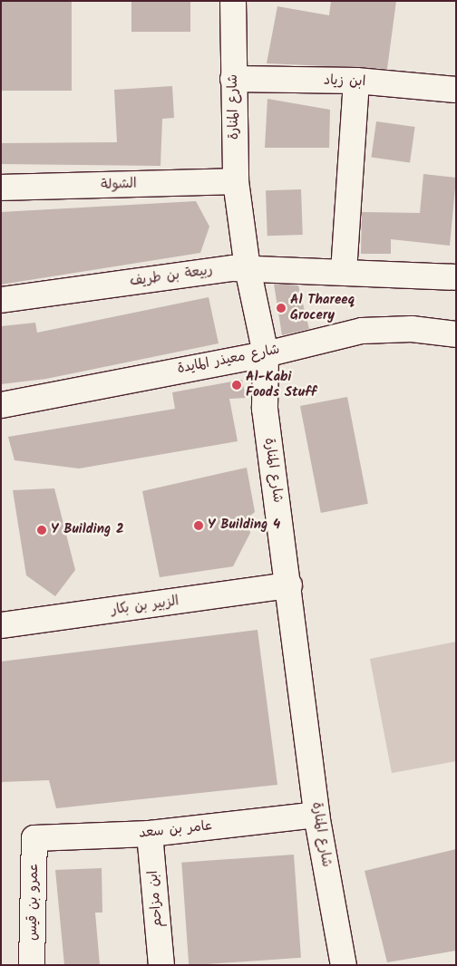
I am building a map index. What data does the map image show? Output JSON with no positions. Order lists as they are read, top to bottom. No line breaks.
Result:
{"streets":{"street":["ابن زياد","شارع المنارة","الشولة","ربيعة بن طريف","شارع معيذر المايدة","الزبير بن بكار","عامر بن سعد","ابن مزاحم","عمرو بن قيس"]},"crossings":[["ابن زياد","شارع المنارة"],["شارع المنارة","الشولة"],["شارع المنارة","ربيعة بن طريف"],["شارع المنارة","شارع معيذر المايدة"],["شارع المنارة","الزبير بن بكار"],["شارع المنارة","عامر بن سعد"],["عامر بن سعد","ابن مزاحم"],["عامر بن سعد","عمرو بن قيس"]],"places":["Al Thareeq Grocery","Al-Kabi Foods Stuff","Y Building 4","Y Building 2"]}
